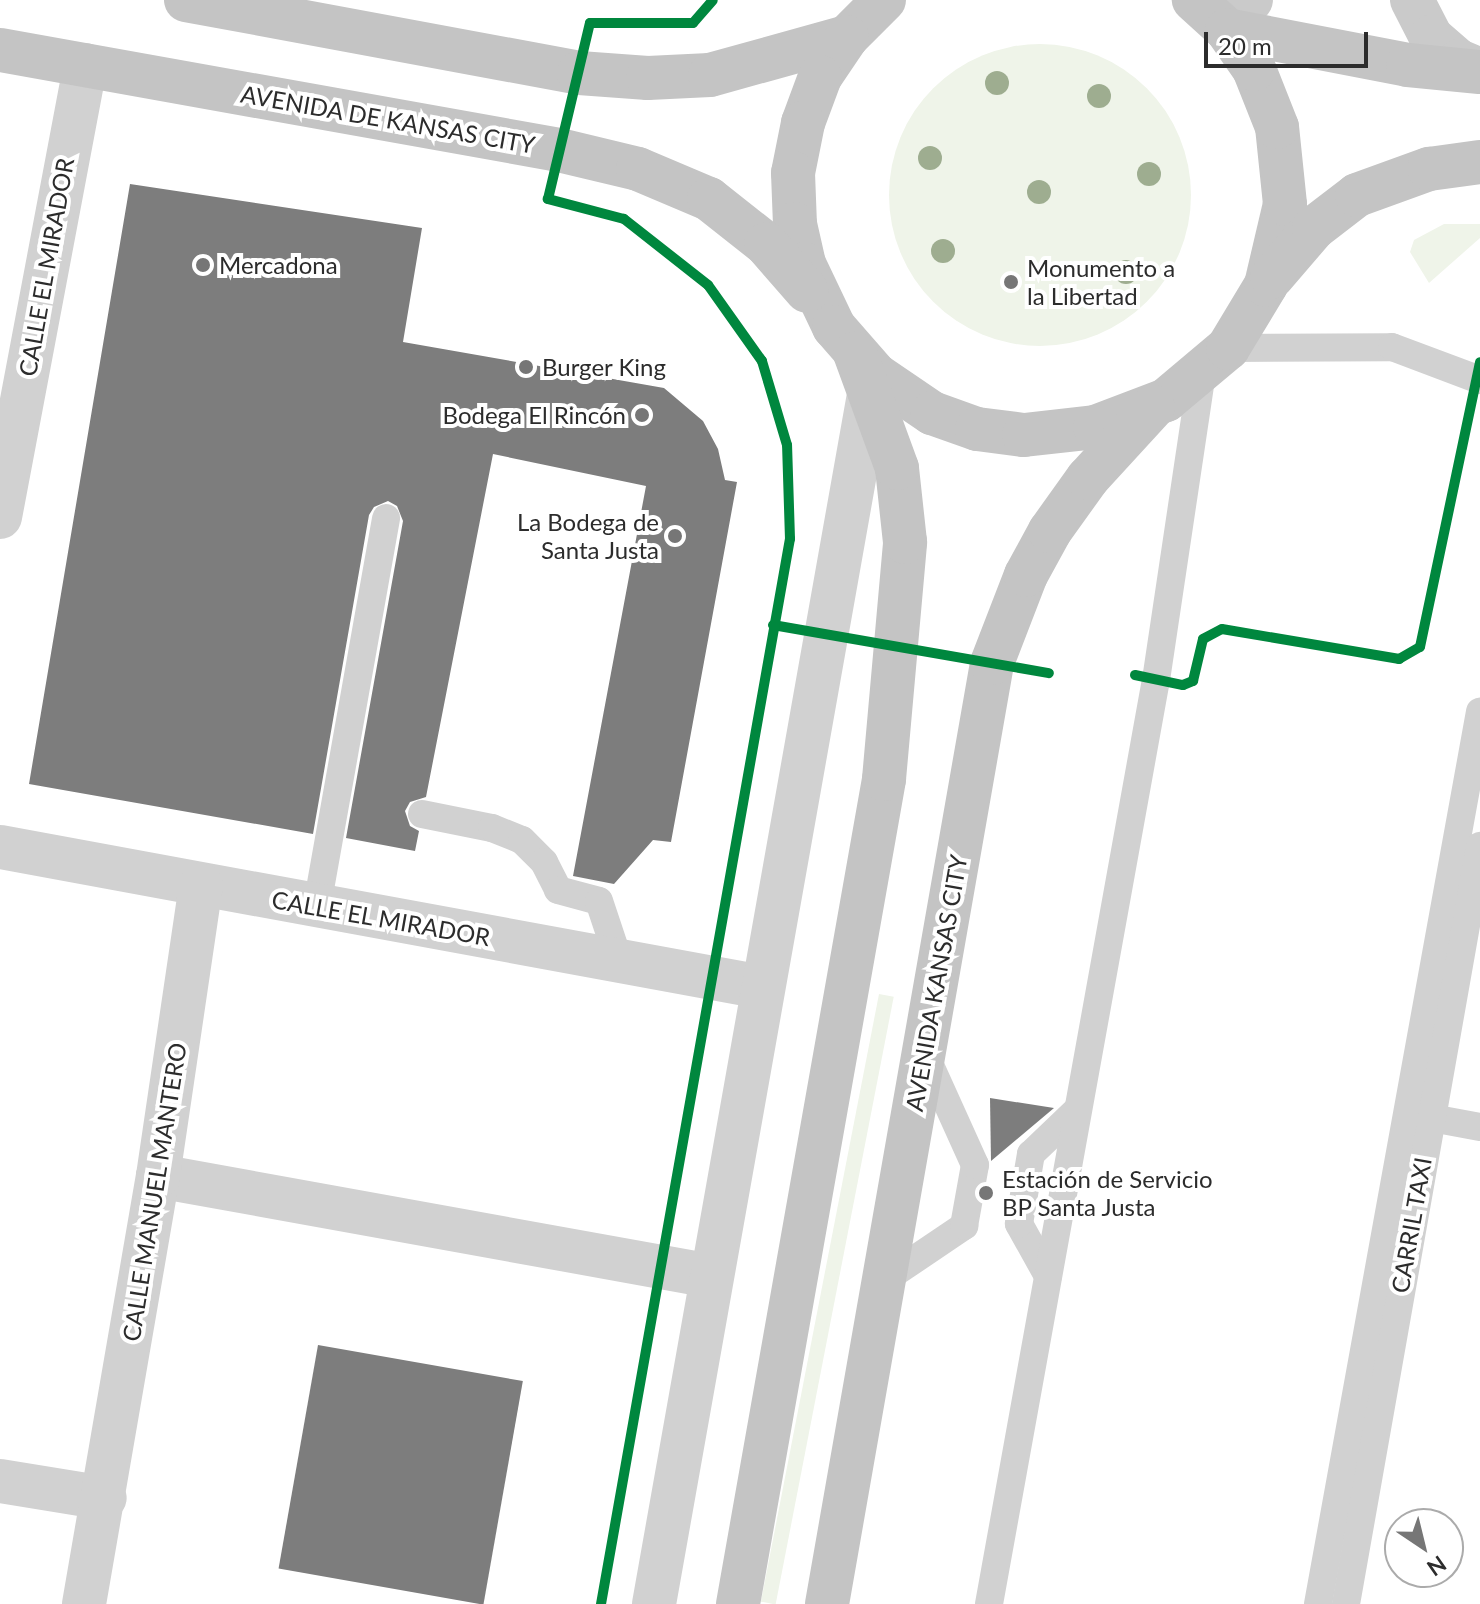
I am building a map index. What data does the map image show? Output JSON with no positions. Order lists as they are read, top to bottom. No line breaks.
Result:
{"streets":{"main road":["AVENIDA DE KANSAS CITY","AVENIDA KANSAS CITY"],"street":["CALLE EL MIRADOR","CALLE MANUEL MANTERO"],"lane":["CARRIL TAXI"]},"crossings":[["AVENIDA DE KANSAS CITY","CALLE EL MIRADOR"],["CALLE EL MIRADOR","CALLE MANUEL MANTERO"]],"places":["Mercadona","Monumento a la Libertad","Burger King","Bodega El Rincón","La Bodega de Santa Justa","Estación de Servicio BP Santa Justa"],"scale_bar":"20 m","north":"bottom right"}
